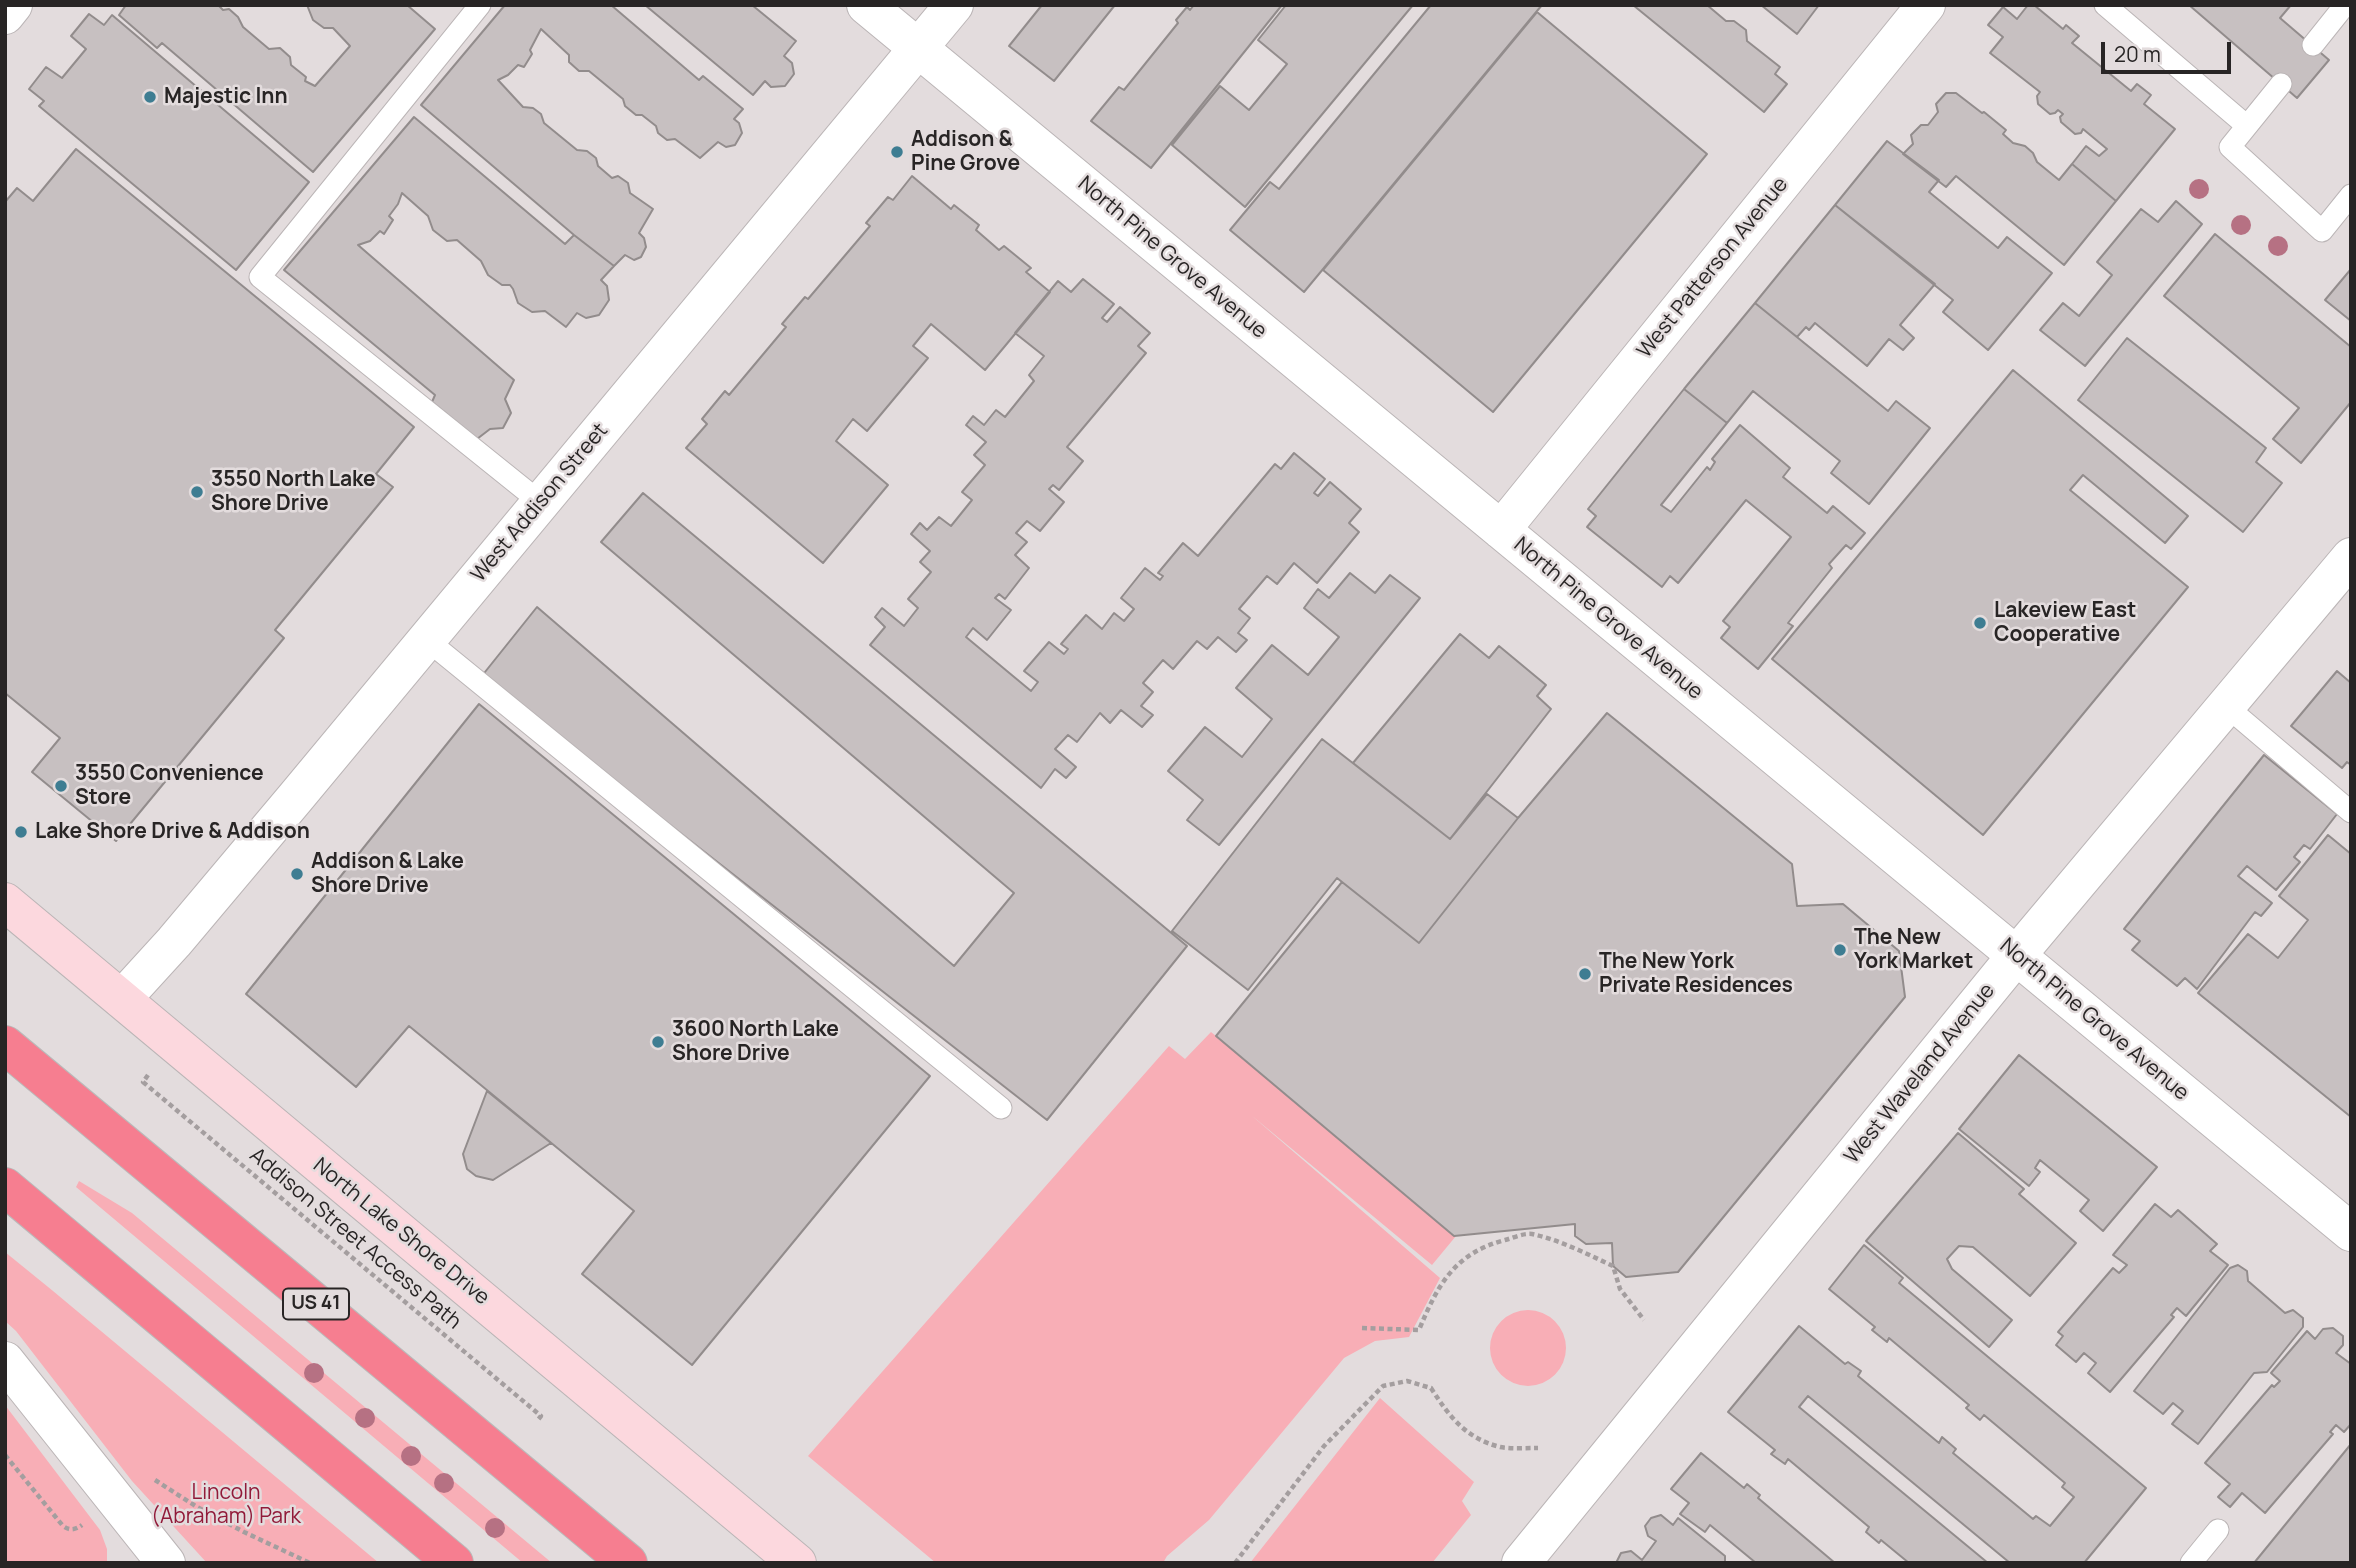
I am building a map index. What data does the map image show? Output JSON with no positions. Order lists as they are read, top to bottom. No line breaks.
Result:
{"streets":{"highway":["US 41"],"main road":["North Lake Shore Drive"],"street":["North Pine Grove Avenue","West Patterson Avenue","West Addison Street","West Waveland Avenue"],"path":["Addison Street Access Path"]},"crossings":[["North Pine Grove Avenue","West Patterson Avenue"],["North Pine Grove Avenue","West Addison Street"],["North Pine Grove Avenue","West Waveland Avenue"],["West Addison Street","North Lake Shore Drive"]],"parks":["Lincoln (Abraham) Park"],"places":["Majestic Inn","Addison & Pine Grove","3550 North Lake Shore Drive","Lakeview East Cooperative","3550 Convenience Store","Lake Shore Drive & Addison","Addison & Lake Shore Drive","The New York Market","The New York Private Residences","3600 North Lake Shore Drive"],"scale_bar":"20 m"}
